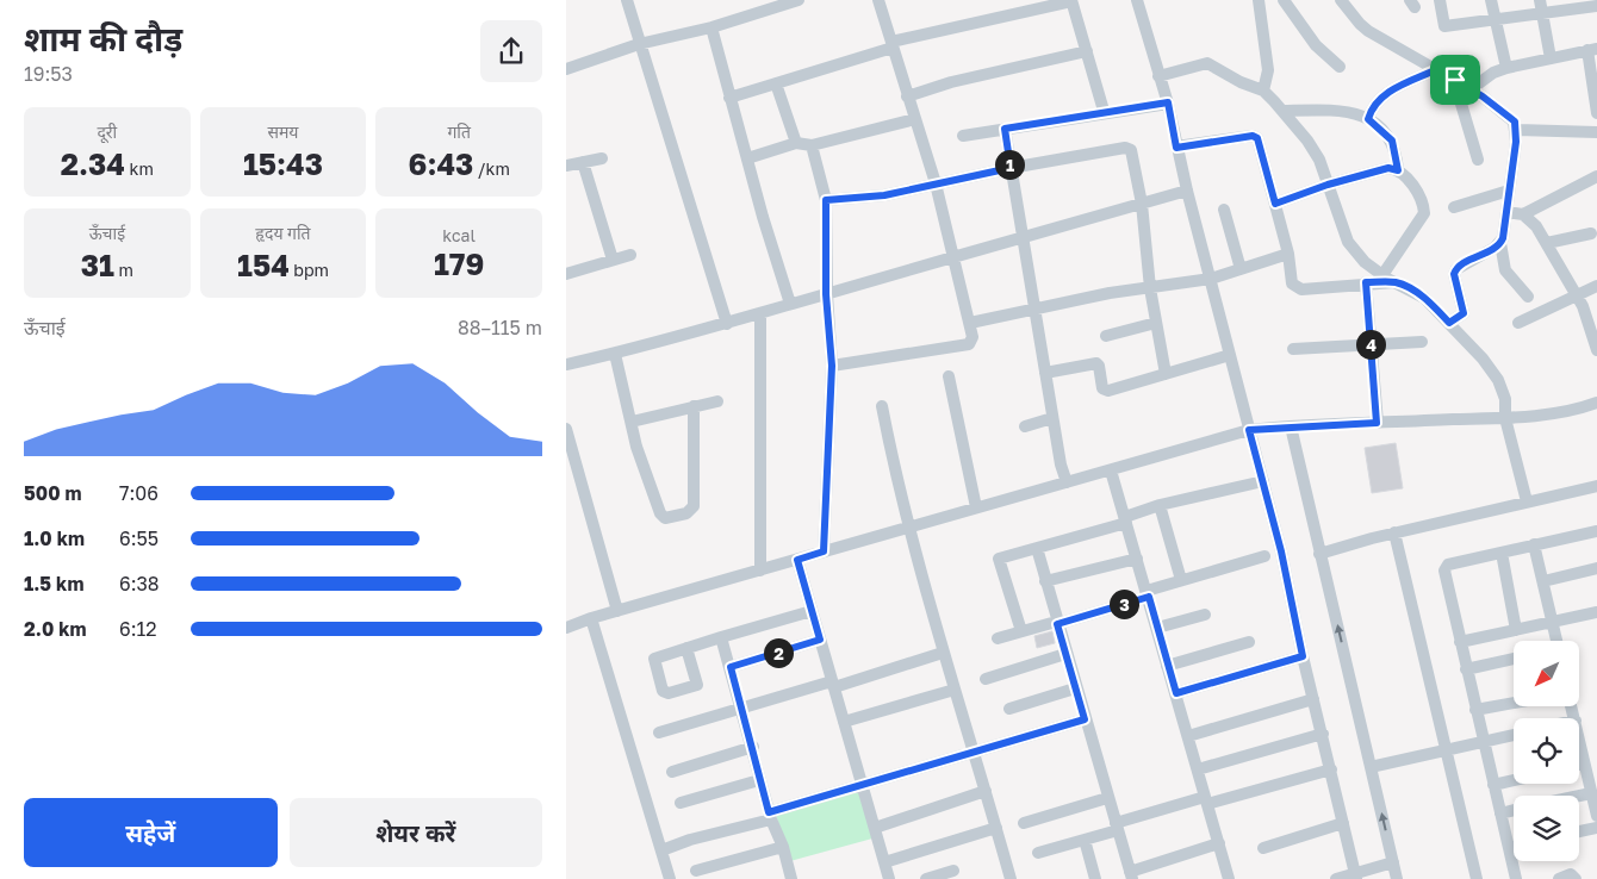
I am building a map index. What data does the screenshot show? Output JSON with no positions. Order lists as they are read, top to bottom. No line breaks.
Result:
{"north":"bottom left","page":{"heading":["शाम की दौड़","19:53"],"stats":[["दूरी","2.34 km"],["समय","15:43"],["गति","6:43 /km"],["ऊँचाई","31 m"],["हृदय गति","154 bpm"],["kcal","179"]],"pins":["1","4","3","2"],"chart":["ऊँचाई","88–115 m"],"list":[{"name":"500 m","note":"7:06"},{"name":"1.0 km","note":"6:55"},{"name":"1.5 km","note":"6:38"},{"name":"2.0 km","note":"6:12"}],"buttons":["सहेजें","शेयर करें"]}}
